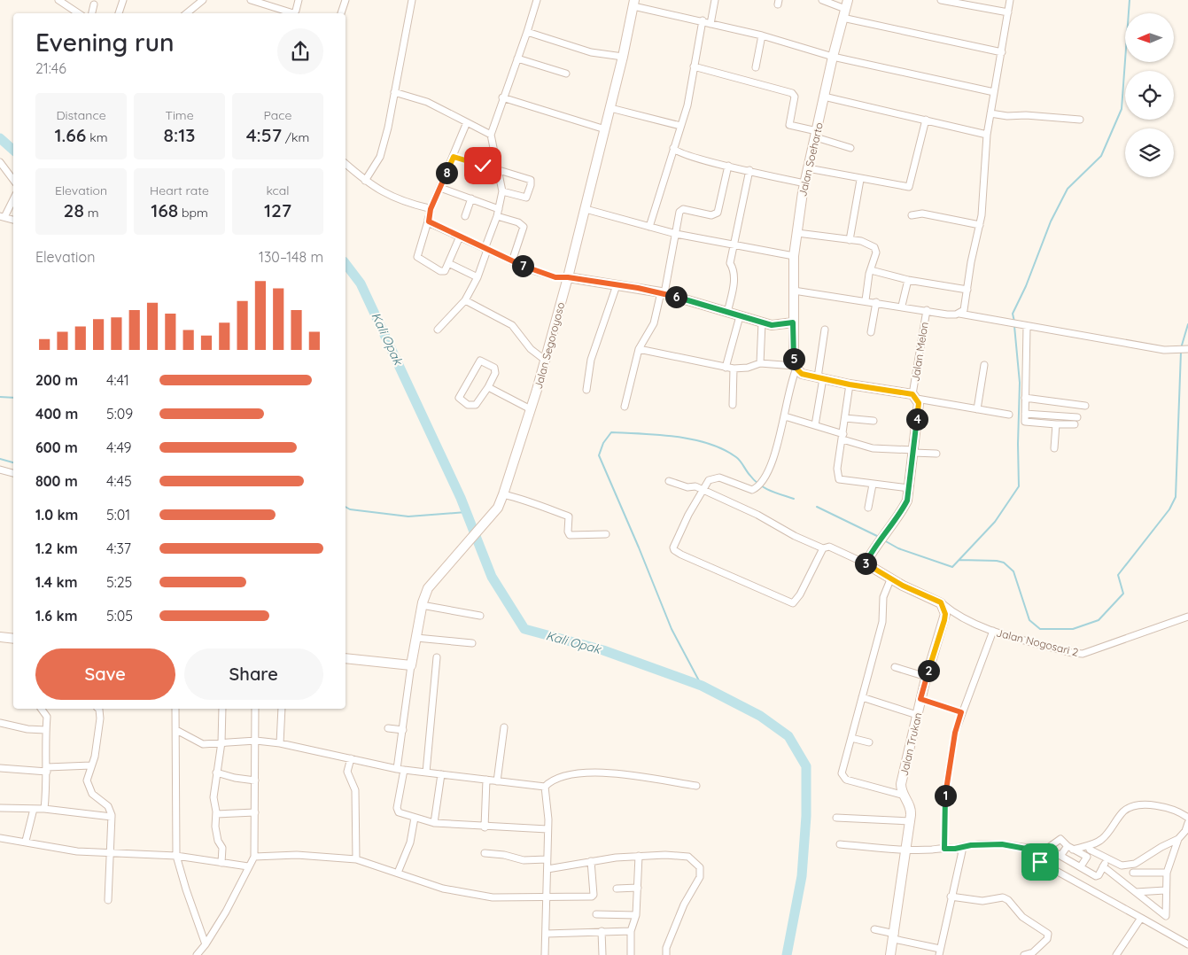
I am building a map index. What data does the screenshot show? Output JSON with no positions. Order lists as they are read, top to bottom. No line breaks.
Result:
{"streets":{"street":["Jalan Soeharto","Jalan Segoroyoso","Jalan Melon","Jalan Nogosari 2","Jalan Trukan"]},"crossings":[["Jalan Nogosari 2","Jalan Trukan"]],"water":["Kali Opak"],"north":"left","page":{"heading":["Evening run","21:46"],"stats":[["Distance","1.66 km"],["Time","8:13"],["Pace","4:57 /km"],["Elevation","28 m"],["Heart rate","168 bpm"],["kcal","127"]],"pins":["8","7","6","5","4","3","2","1"],"chart":["Elevation","130–148 m"],"list":[{"name":"200 m","note":"4:41"},{"name":"400 m","note":"5:09"},{"name":"600 m","note":"4:49"},{"name":"800 m","note":"4:45"},{"name":"1.0 km","note":"5:01"},{"name":"1.2 km","note":"4:37"},{"name":"1.4 km","note":"5:25"},{"name":"1.6 km","note":"5:05"}],"buttons":["Save","Share"]}}
